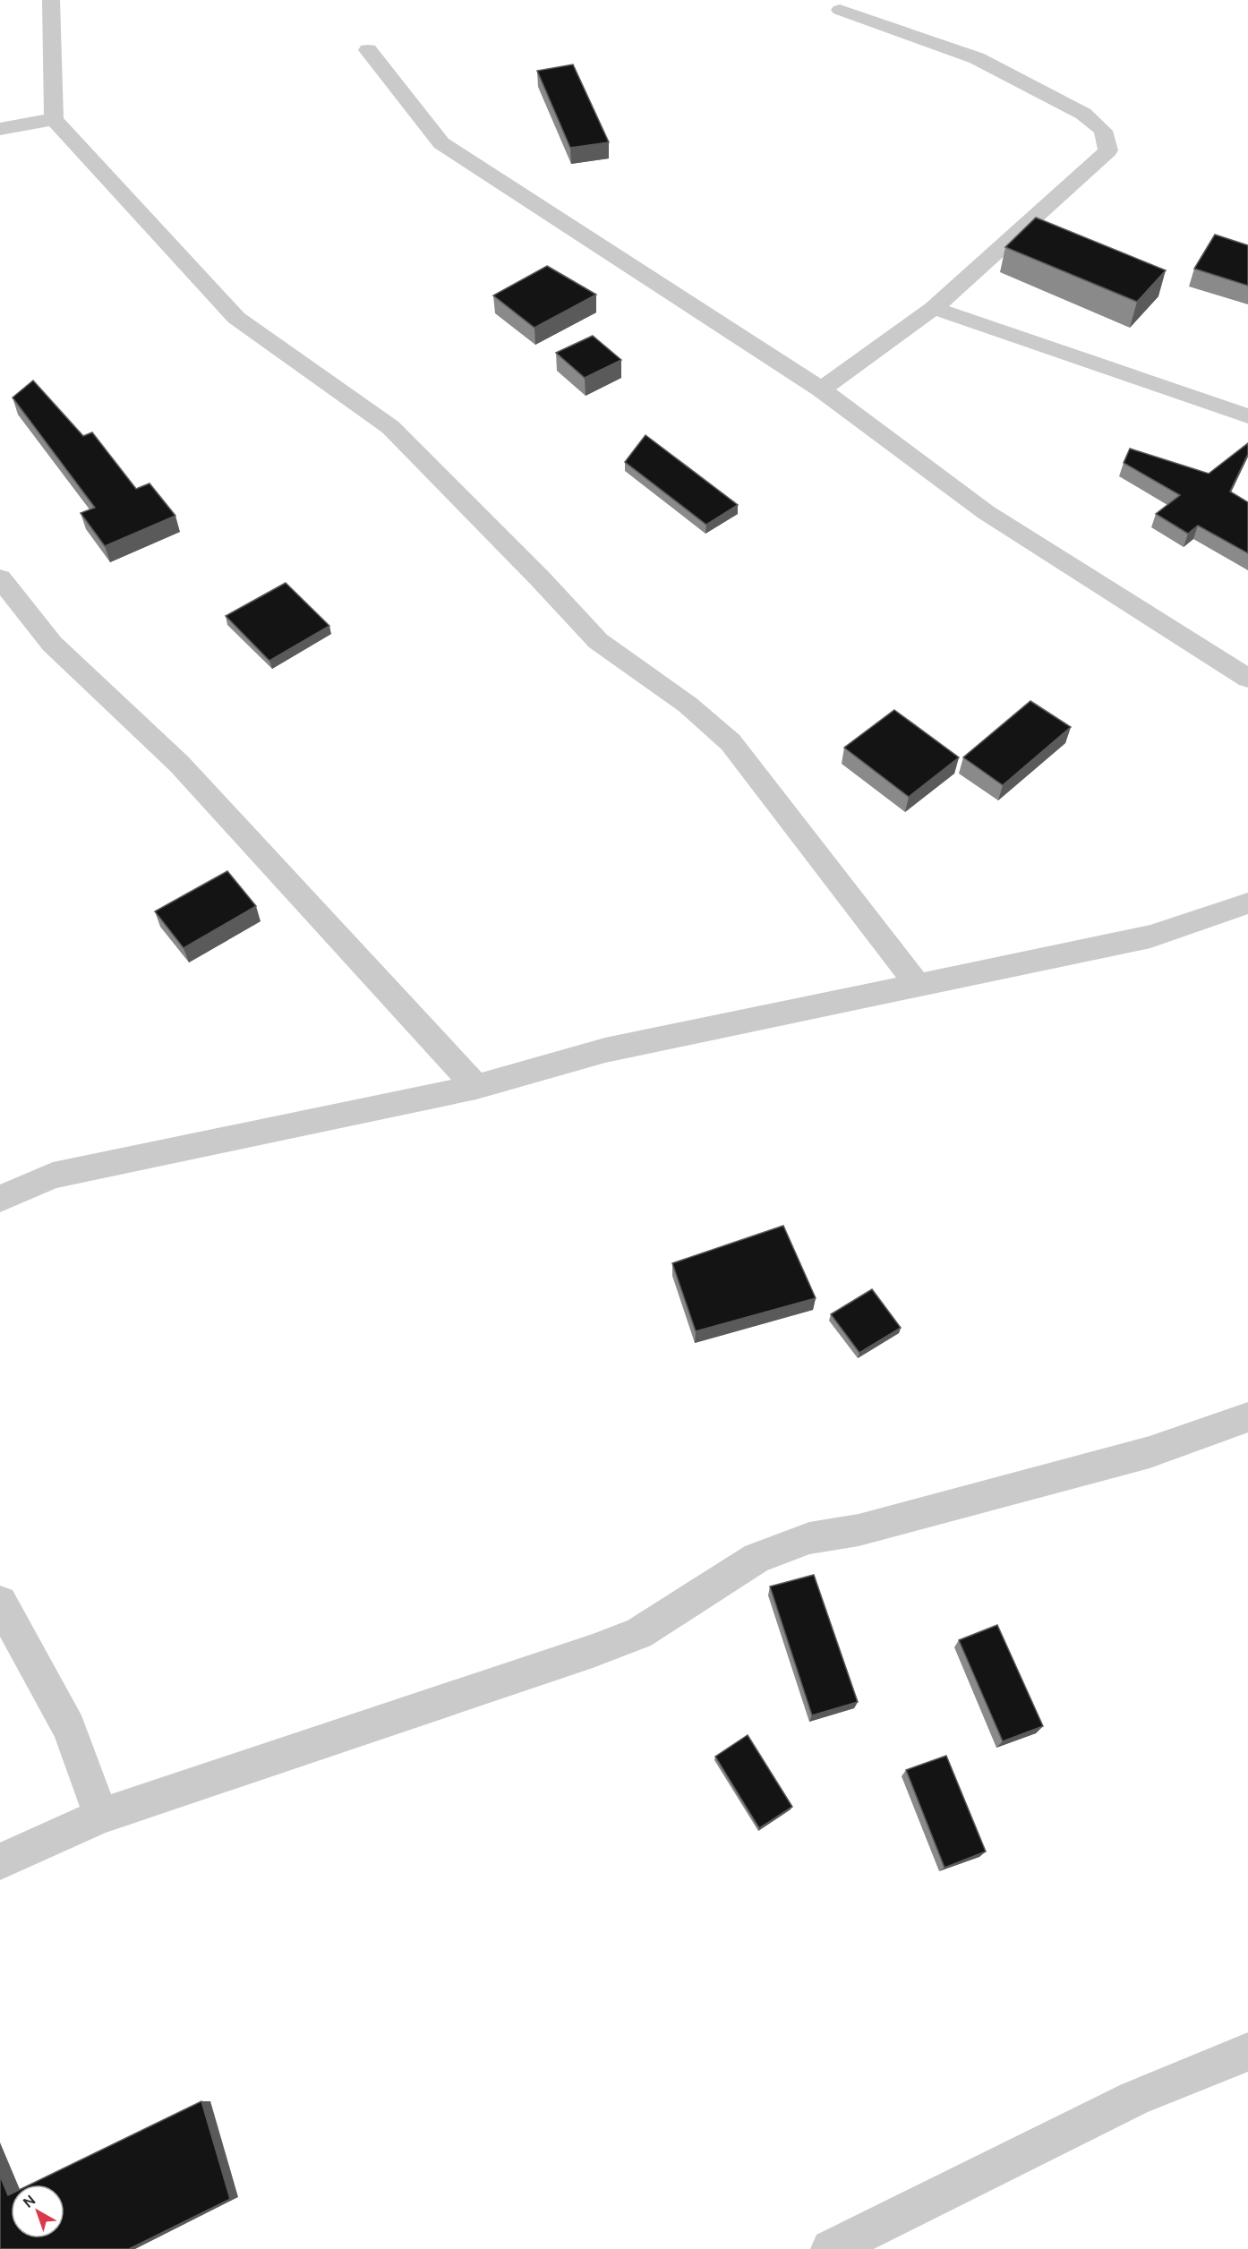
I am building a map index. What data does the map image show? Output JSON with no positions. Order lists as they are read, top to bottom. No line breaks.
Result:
{"north":"top left"}
